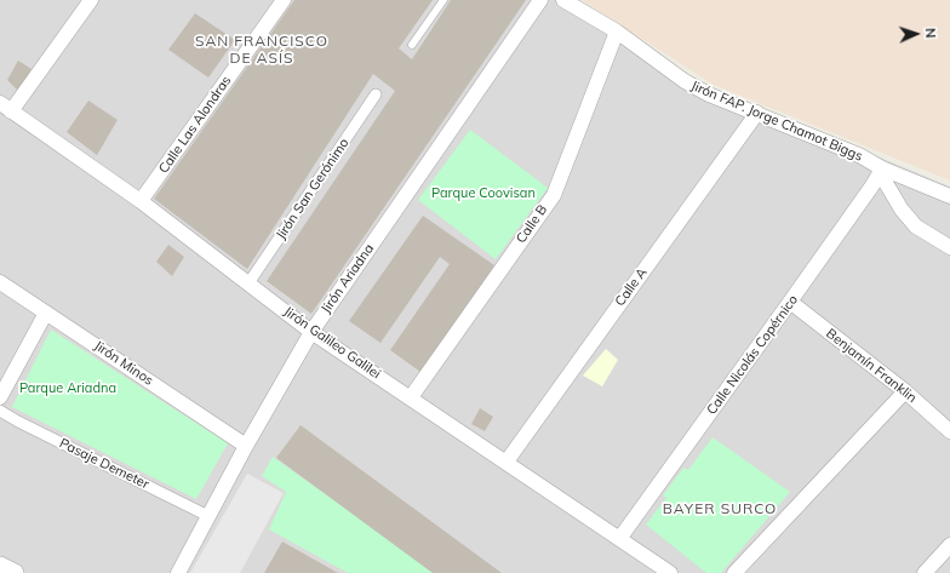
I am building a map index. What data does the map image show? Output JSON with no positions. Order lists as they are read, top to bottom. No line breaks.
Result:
{"streets":{"street":["Jirón FAP. Jorge Chamot Biggs","Calle Las Alondras","Jirón San Gerónimo","Calle B","Jirón Ariadna","Calle A","Jirón Galileo Galilei","Calle Nicolás Copérnico","Jirón Minos","Benjamín Franklin","Pasaje Demeter"]},"crossings":[["Jirón FAP. Jorge Chamot Biggs","Calle B"],["Jirón FAP. Jorge Chamot Biggs","Calle A"],["Jirón FAP. Jorge Chamot Biggs","Calle Nicolás Copérnico"],["Calle Las Alondras","Jirón Galileo Galilei"],["Jirón San Gerónimo","Jirón Galileo Galilei"],["Calle B","Jirón Galileo Galilei"],["Jirón Ariadna","Jirón Galileo Galilei"],["Jirón Ariadna","Jirón Minos"],["Jirón Ariadna","Pasaje Demeter"],["Calle A","Jirón Galileo Galilei"],["Jirón Galileo Galilei","Calle Nicolás Copérnico"],["Calle Nicolás Copérnico","Benjamín Franklin"]],"districts":["SAN FRANCISCO DE ASÍS","BAYER SURCO"],"parks":["Parque Coovisan","Parque Ariadna"],"north":"right"}
